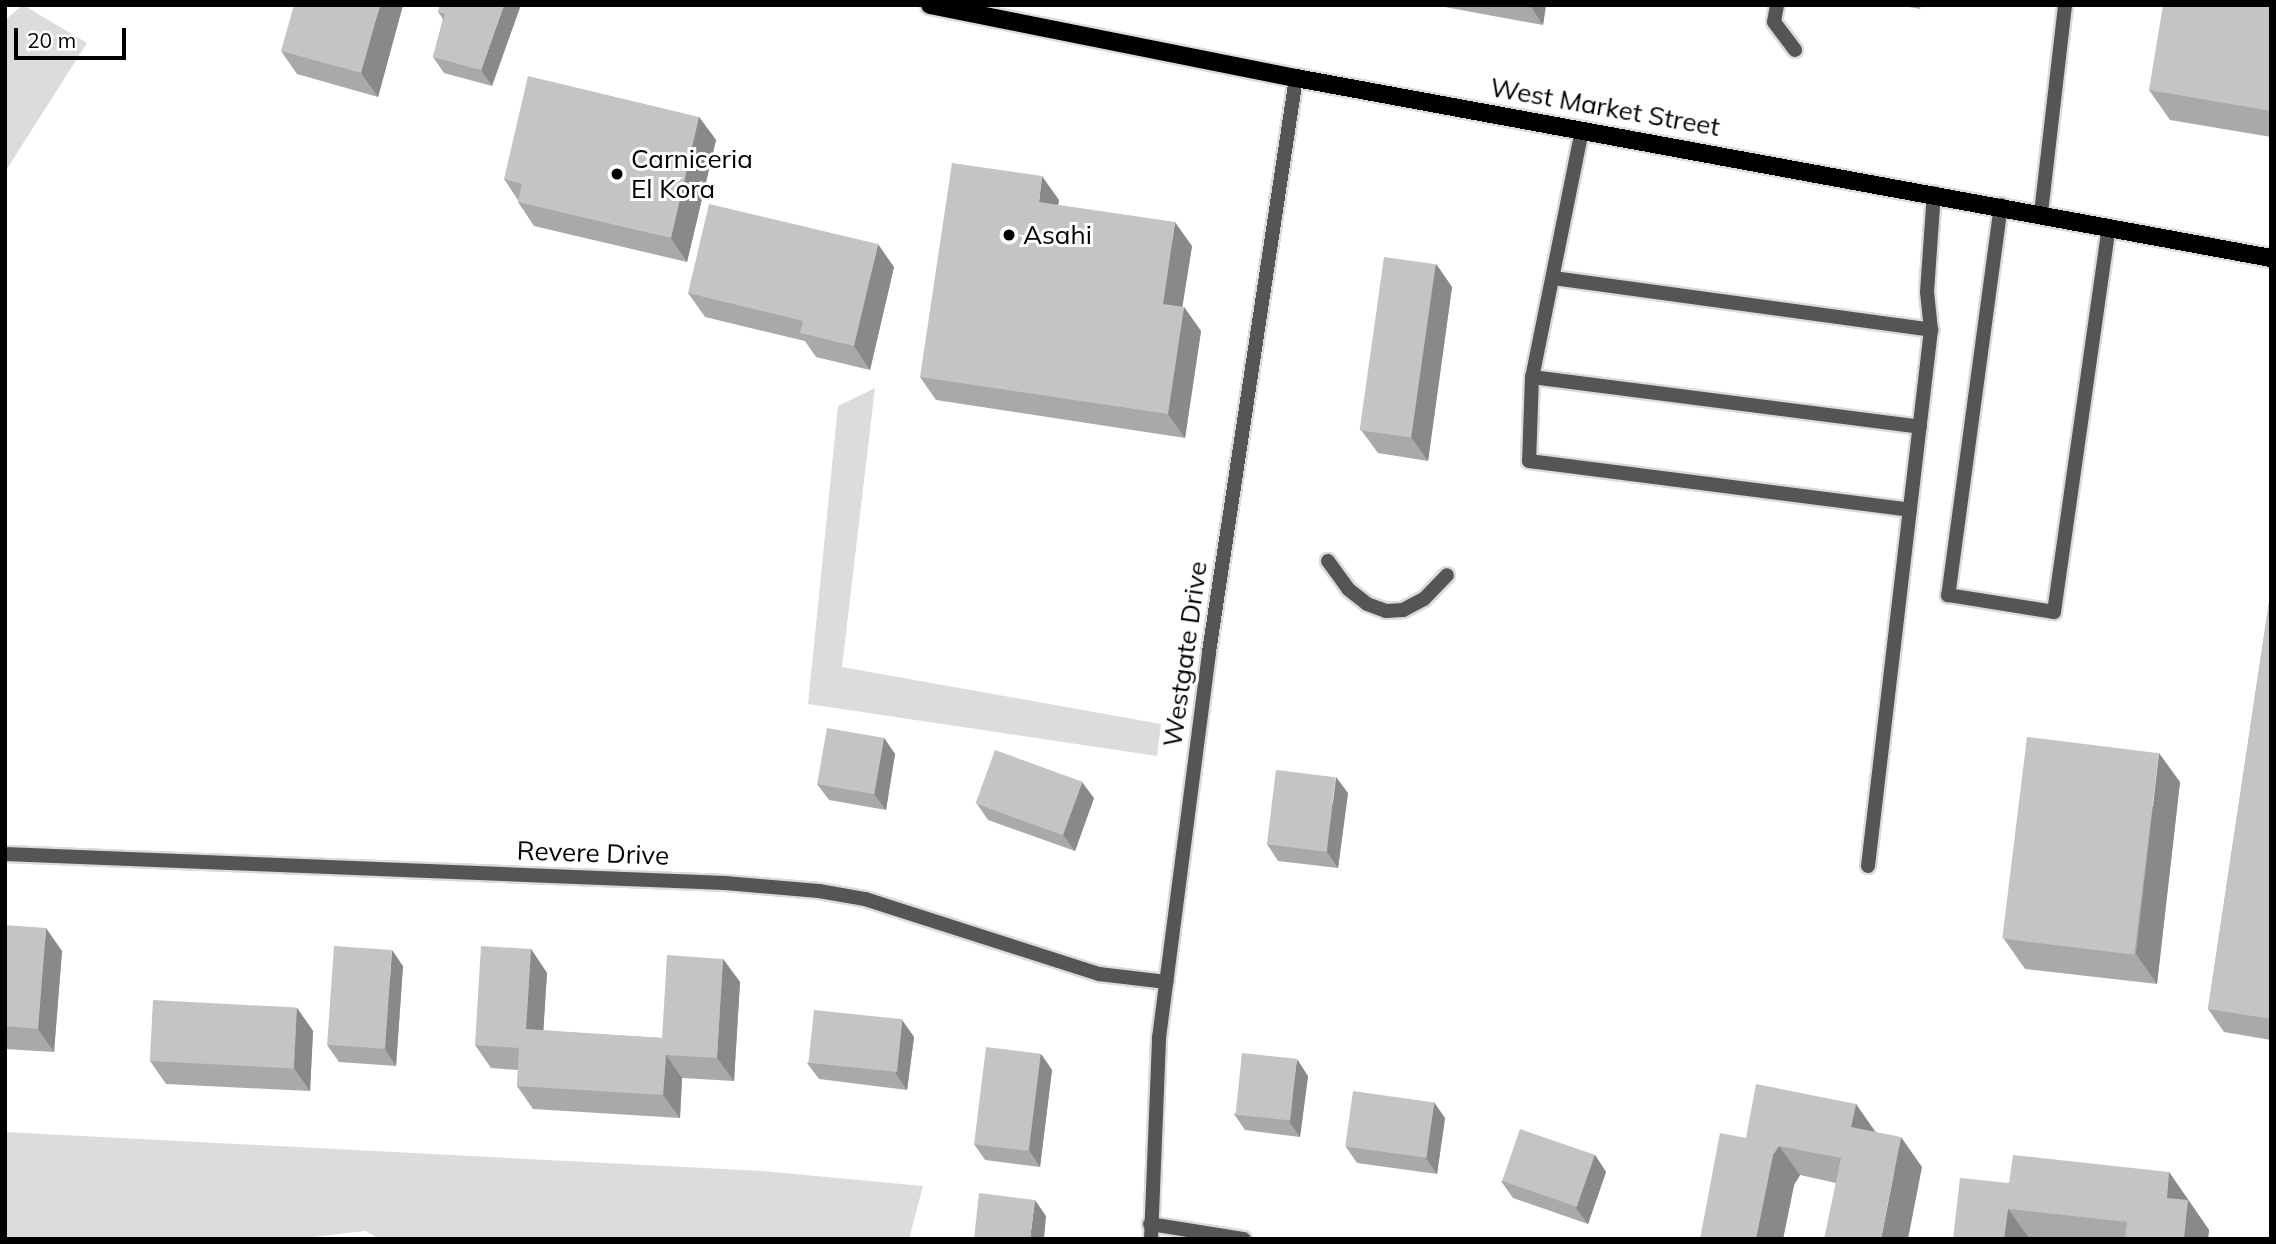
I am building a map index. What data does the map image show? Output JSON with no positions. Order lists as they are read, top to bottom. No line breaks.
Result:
{"streets":{"main road":["West Market Street"],"street":["Westgate Drive","Revere Drive"]},"crossings":[["West Market Street","Westgate Drive"],["Westgate Drive","Revere Drive"]],"places":["Carniceria El Kora","Asahi"],"scale_bar":"20 m"}
